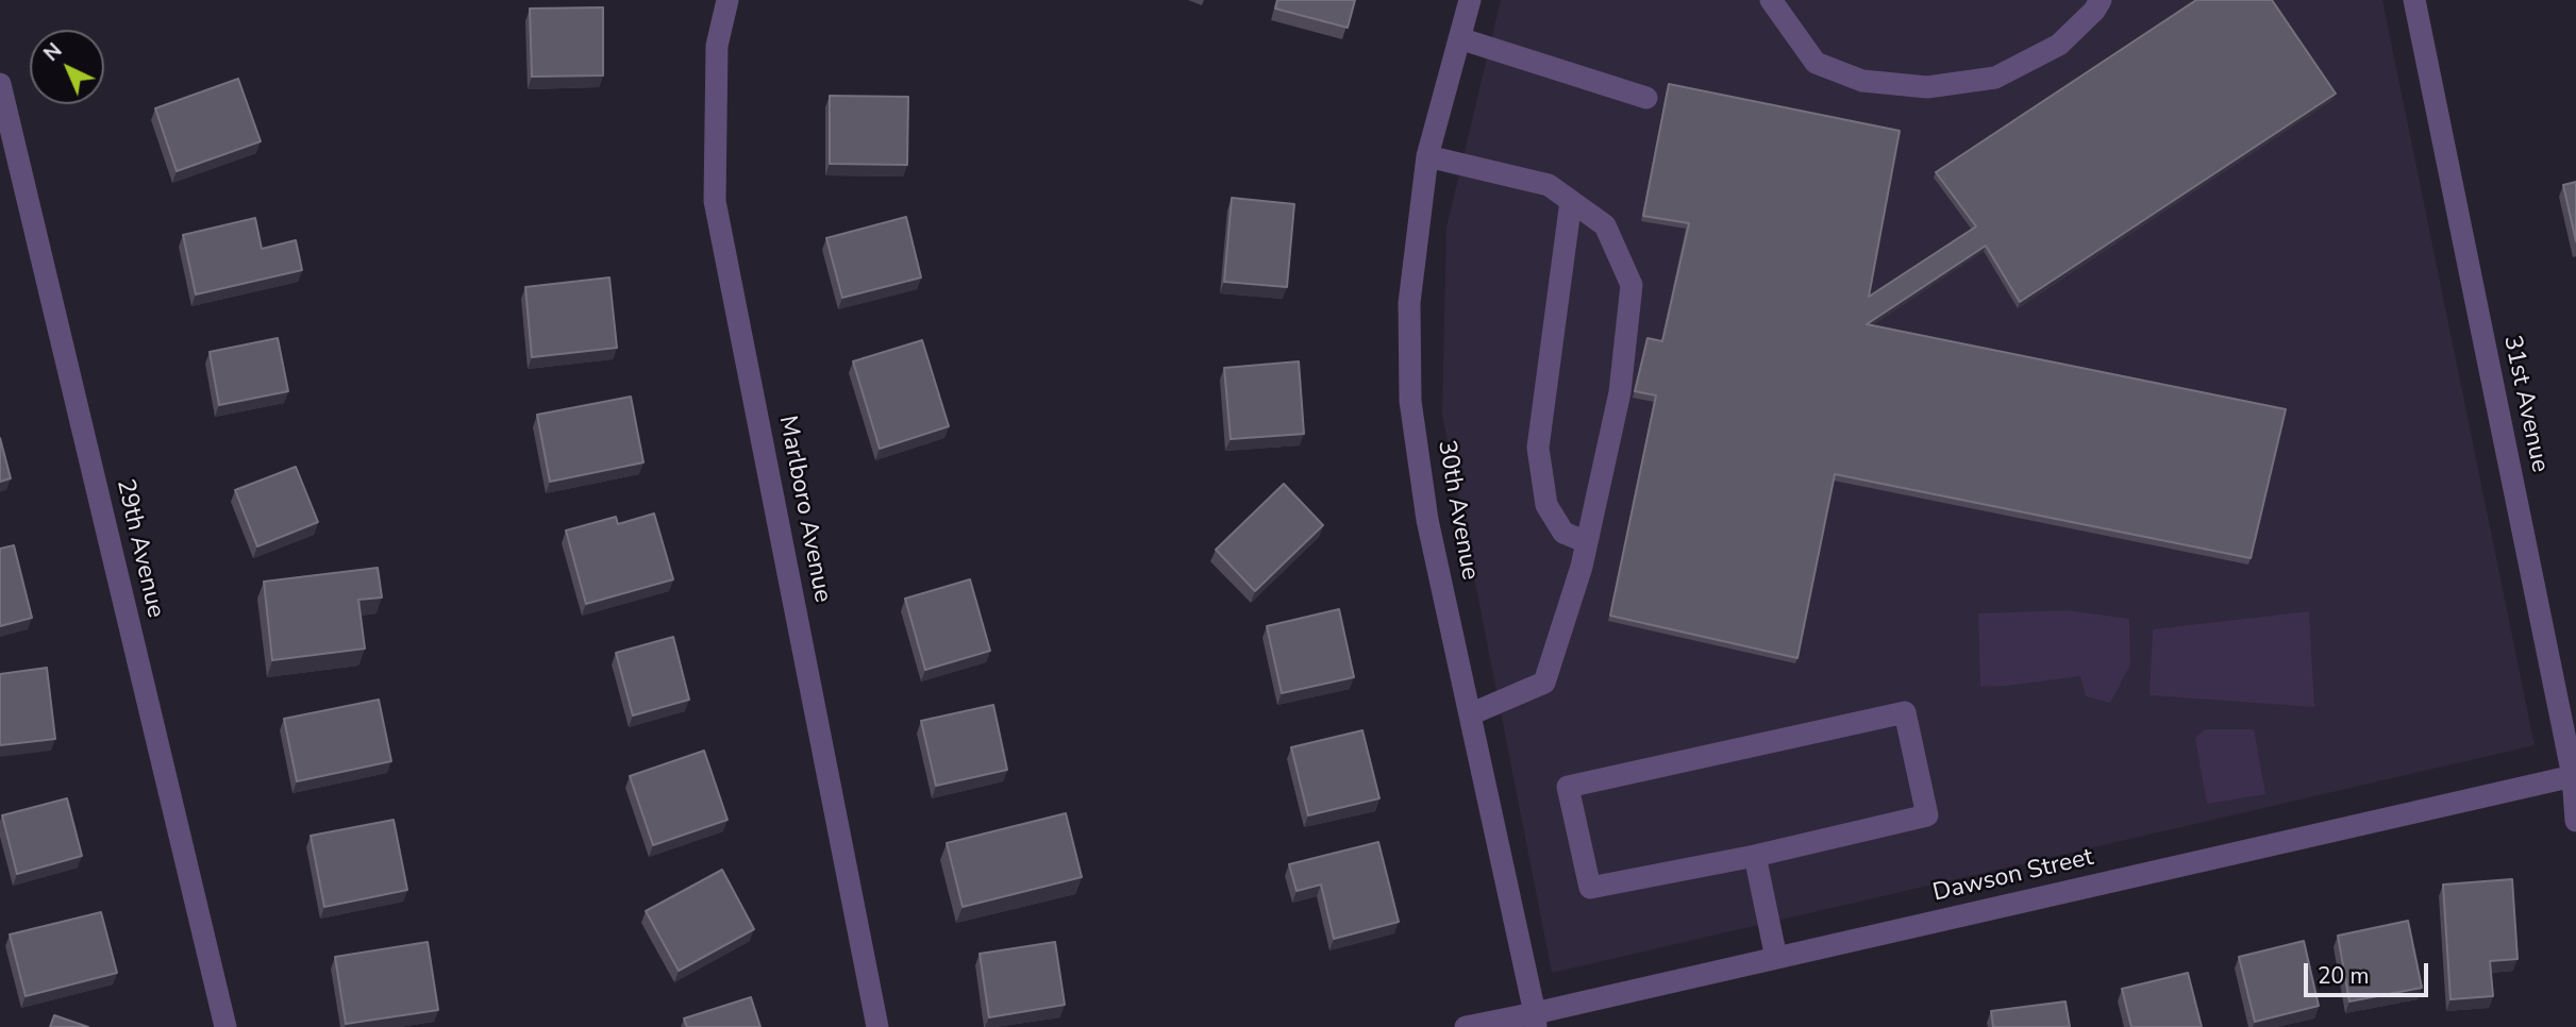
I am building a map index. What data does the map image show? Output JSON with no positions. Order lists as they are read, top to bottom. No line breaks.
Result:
{"streets":{"street":["31st Avenue","Marlboro Avenue","30th Avenue","29th Avenue","Dawson Street"]},"crossings":[["31st Avenue","Dawson Street"],["30th Avenue","Dawson Street"]],"scale_bar":"20 m","north":"top left"}
